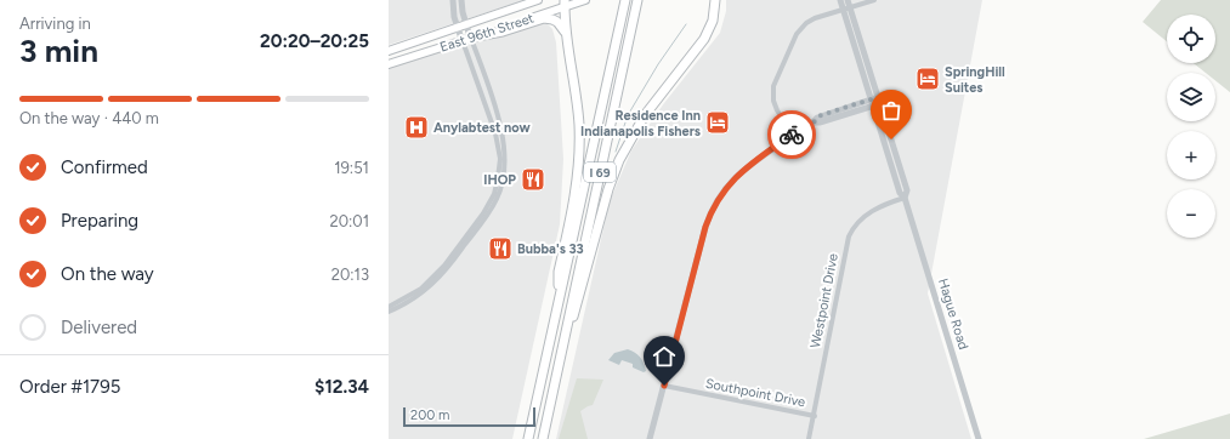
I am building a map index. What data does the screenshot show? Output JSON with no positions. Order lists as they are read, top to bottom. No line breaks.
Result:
{"streets":{"highway":["I 69"],"main road":["East 96th Street"],"street":["Westpoint Drive","Hague Road","Southpoint Drive"]},"crossings":[["Westpoint Drive","Hague Road"],["Westpoint Drive","Southpoint Drive"]],"places":{"hotel":["SpringHill Suites","Residence Inn Indianapolis Fishers"],"hospital":["Anylabtest now"],"restaurant":["IHOP","Bubba's 33"]},"scale_bar":"200 m","page":{"heading":["3 min","Arriving in","20:20–20:25"],"panel":["Order #1795","$12.34"],"map_buttons":["+","−"],"bar":"On the way · 440 m","list":[["Confirmed","19:51"],["Preparing","20:01"],["On the way","20:13"],"Delivered"],"scale":"200 m"}}
